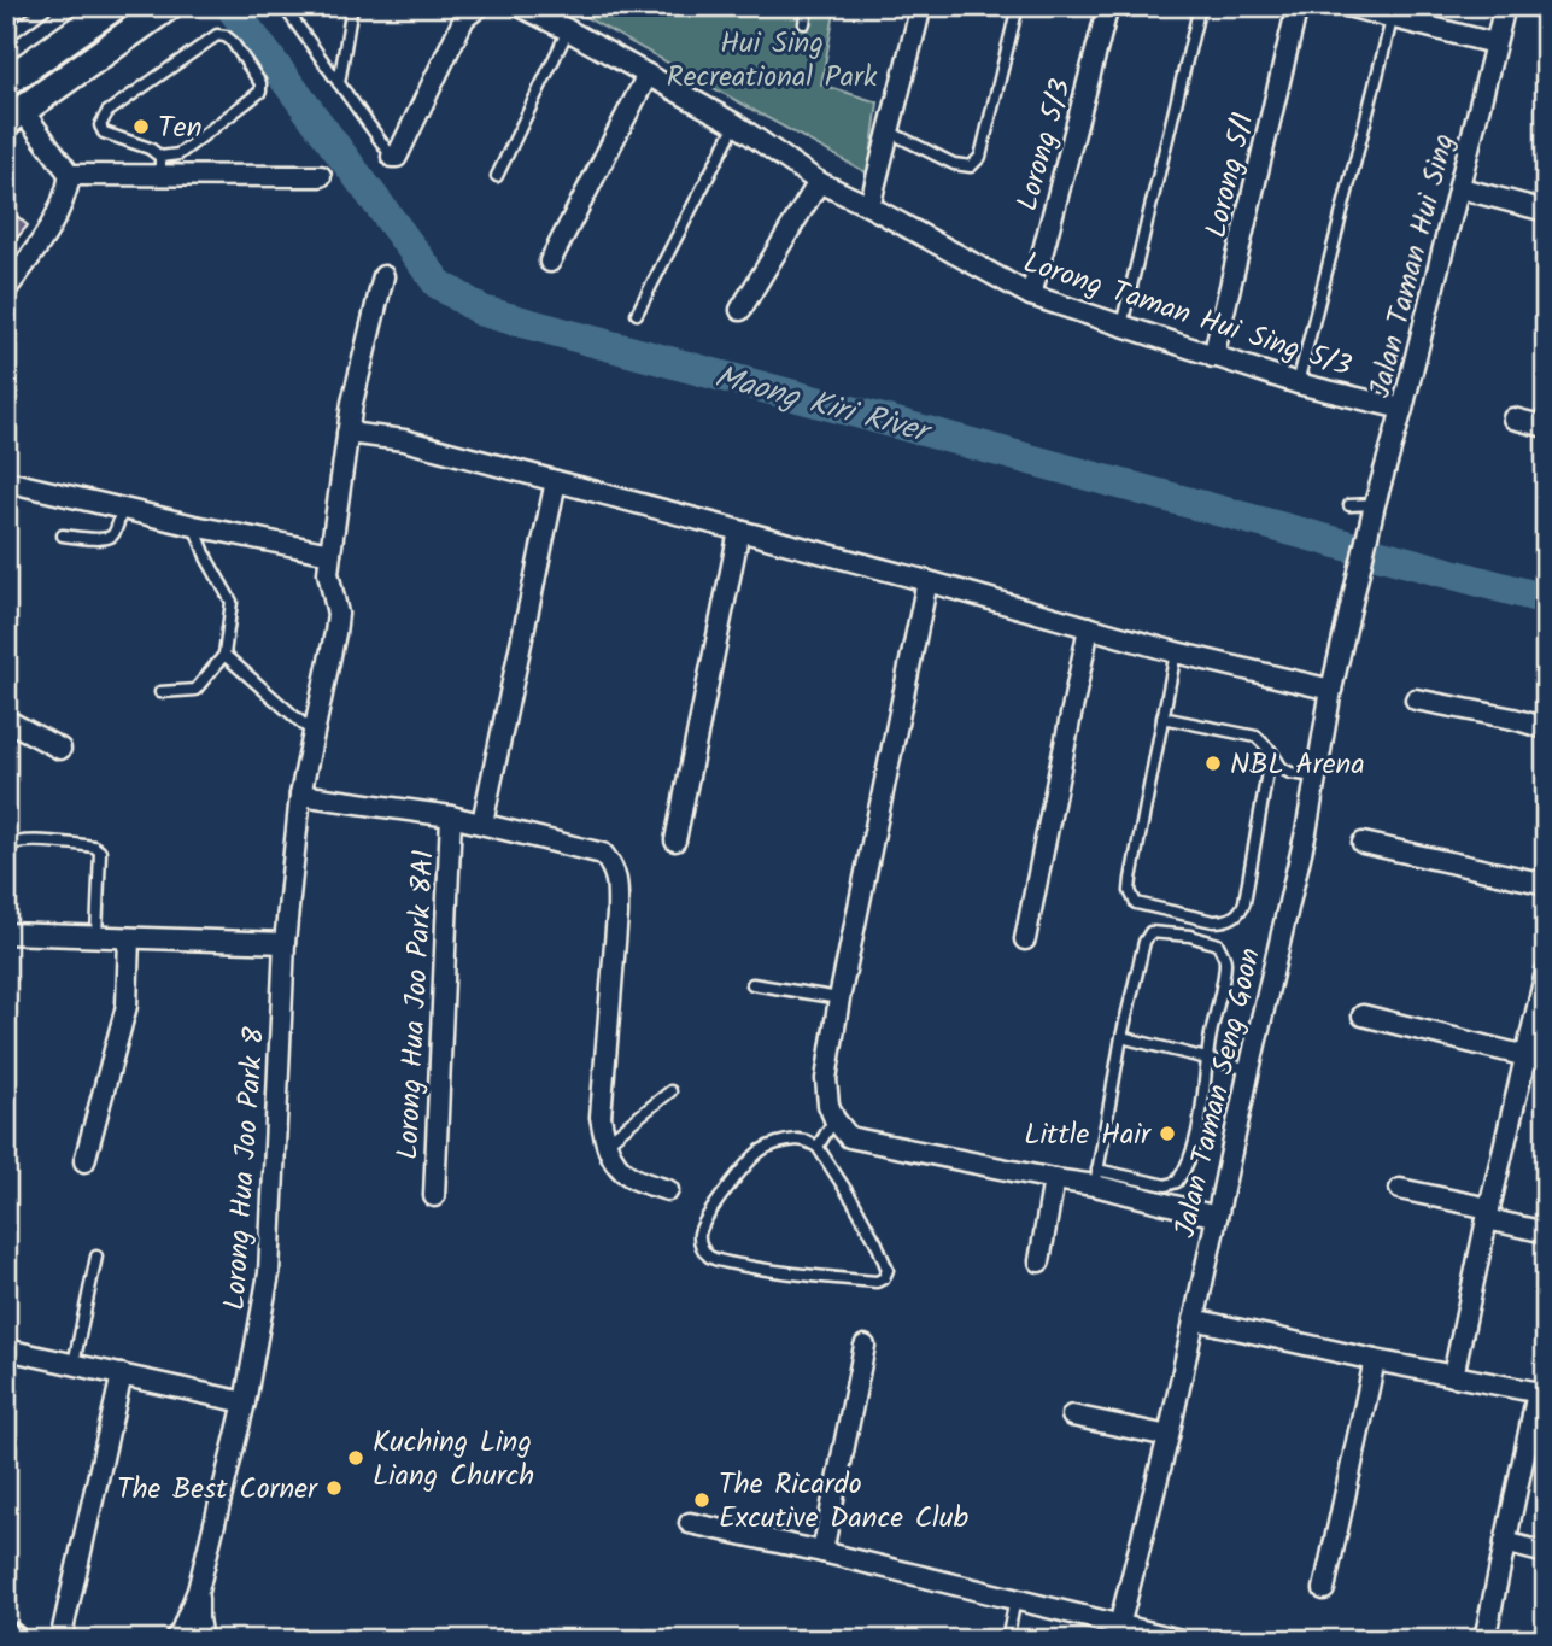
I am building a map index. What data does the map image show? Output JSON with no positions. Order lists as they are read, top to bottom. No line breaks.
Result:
{"streets":{"street":["Lorong 5/3","Lorong 5/1","Jalan Taman Hui Sing","Lorong Taman Hui Sing 5/3","Lorong Hua Joo Park 8A1","Jalan Taman Seng Goon","Lorong Hua Joo Park 8"]},"crossings":[["Lorong 5/3","Lorong Taman Hui Sing 5/3"],["Lorong 5/1","Lorong Taman Hui Sing 5/3"],["Jalan Taman Hui Sing","Lorong Taman Hui Sing 5/3"],["Jalan Taman Hui Sing","Jalan Taman Seng Goon"]],"water":["Maong Kiri River"],"parks":["Hui Sing Recreational Park"],"places":["Ten","NBL Arena","Little Hair","Kuching Ling Liang Church","The Best Corner","The Ricardo Excutive Dance Club"]}
